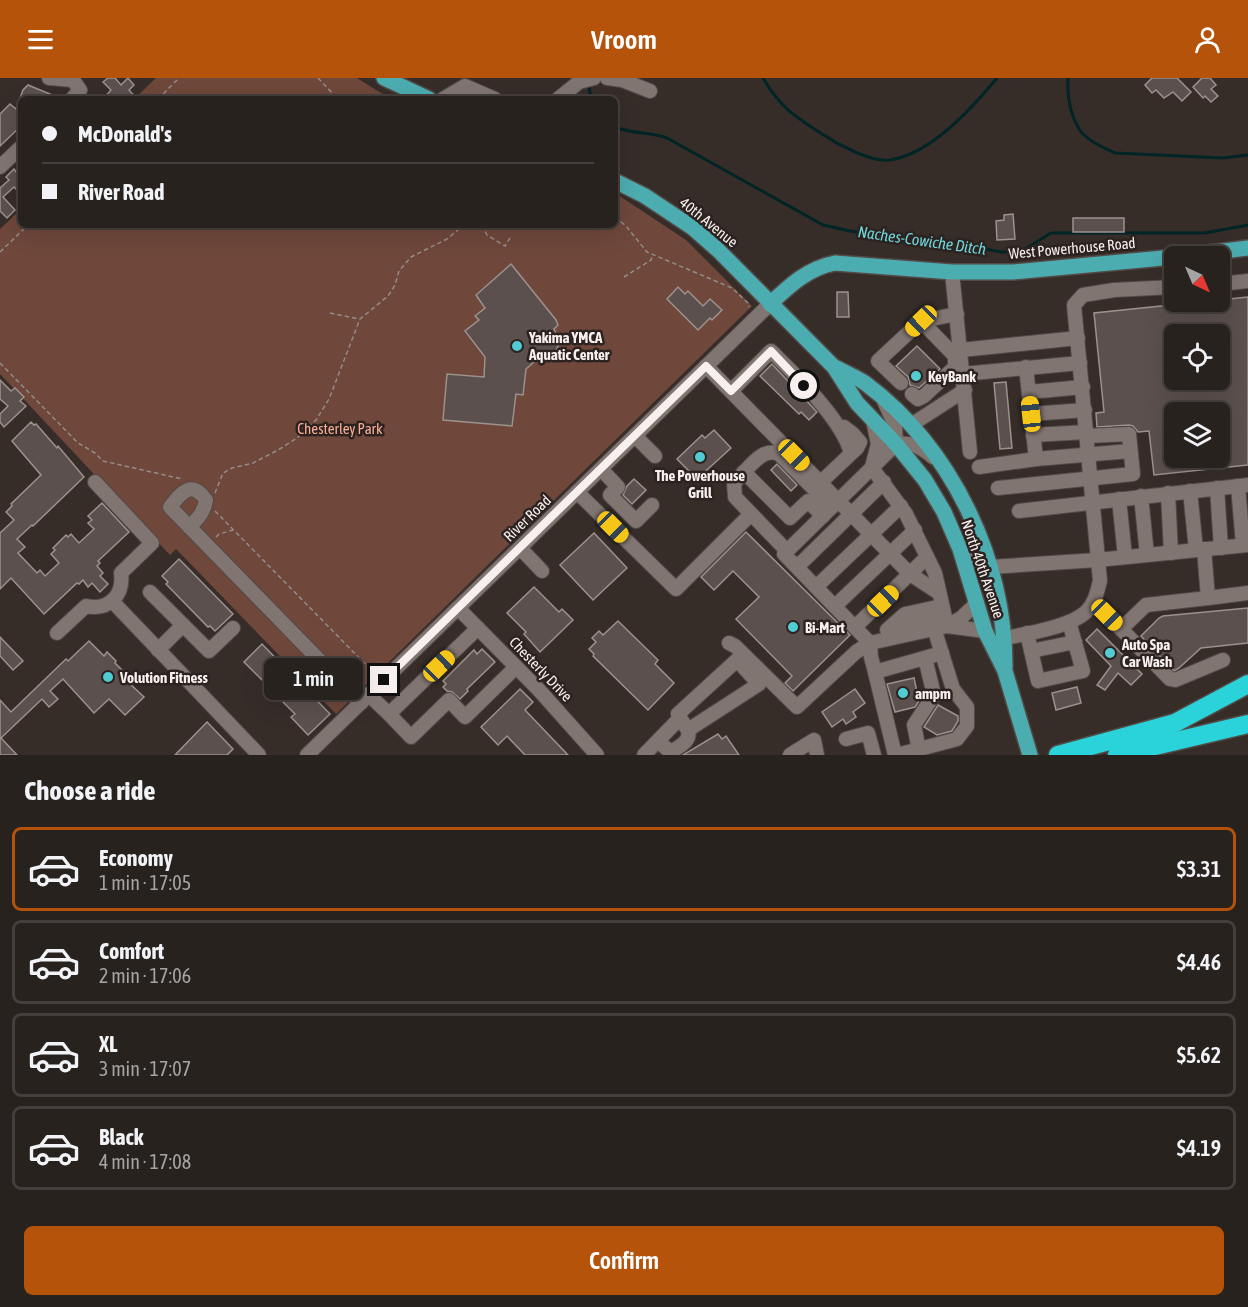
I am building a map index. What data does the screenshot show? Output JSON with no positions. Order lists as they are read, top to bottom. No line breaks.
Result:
{"streets":{"main road":["40th Avenue","West Powerhouse Road","North 40th Avenue"],"street":["River Road","Chesterly Drive"]},"crossings":[["40th Avenue","West Powerhouse Road"],["40th Avenue","River Road"],["40th Avenue","North 40th Avenue"],["West Powerhouse Road","River Road"],["West Powerhouse Road","North 40th Avenue"],["River Road","North 40th Avenue"],["River Road","Chesterly Drive"]],"water":["Naches-Cowiche Ditch"],"parks":["Chesterley Park"],"places":["Yakima YMCA Aquatic Center","KeyBank","The Powerhouse Grill","Bi-Mart","Auto Spa Car Wash","Volution Fitness","ampm"],"north":"bottom right","page":{"header":"Vroom","banner":["McDonald's","River Road"],"bubble":"1 min","heading":"Choose a ride","list":[{"name":"Economy","note":"1 min · 17:05","value":"$3.31"},{"name":"Comfort","note":"2 min · 17:06","value":"$4.46"},{"name":"XL","note":"3 min · 17:07","value":"$5.62"},{"name":"Black","note":"4 min · 17:08","value":"$4.19"}],"buttons":"Confirm"}}
